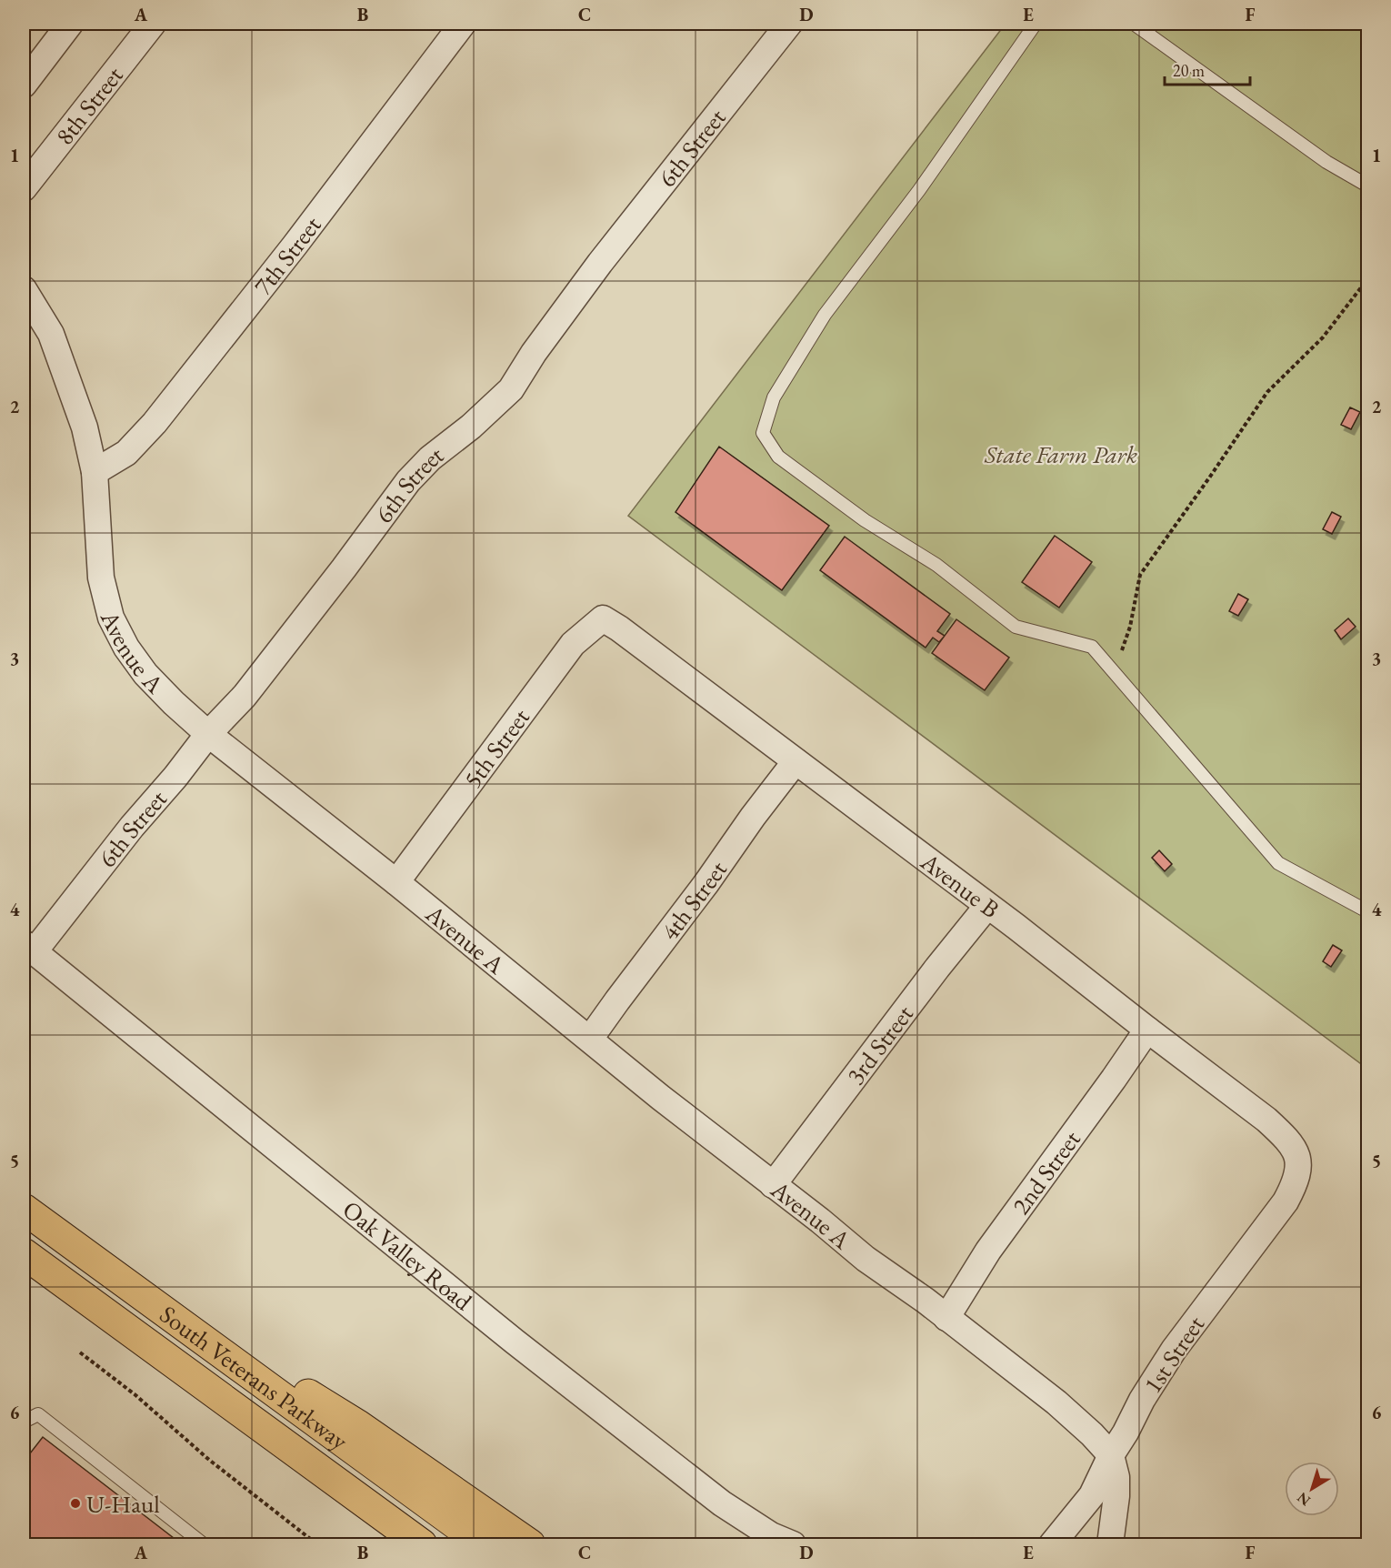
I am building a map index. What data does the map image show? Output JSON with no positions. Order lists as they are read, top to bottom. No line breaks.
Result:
{"streets":{"highway":["South Veterans Parkway"],"street":["8th Street","6th Street","7th Street","Avenue A","5th Street","Avenue B","4th Street","3rd Street","2nd Street","Oak Valley Road","1st Street"]},"crossings":[["6th Street","Avenue A"],["6th Street","Oak Valley Road"],["7th Street","Avenue A"],["Avenue A","5th Street"],["Avenue A","4th Street"],["Avenue A","3rd Street"],["Avenue A","2nd Street"],["Avenue A","1st Street"],["5th Street","Avenue B"],["Avenue B","4th Street"],["Avenue B","3rd Street"],["Avenue B","2nd Street"],["Avenue B","1st Street"]],"parks":["State Farm Park"],"places":["U-Haul"],"scale_bar":"20 m","north":"bottom left","grid":{"columns":["A","B","C","D","E","F"],"rows":["1","2","3","4","5","6"]}}
